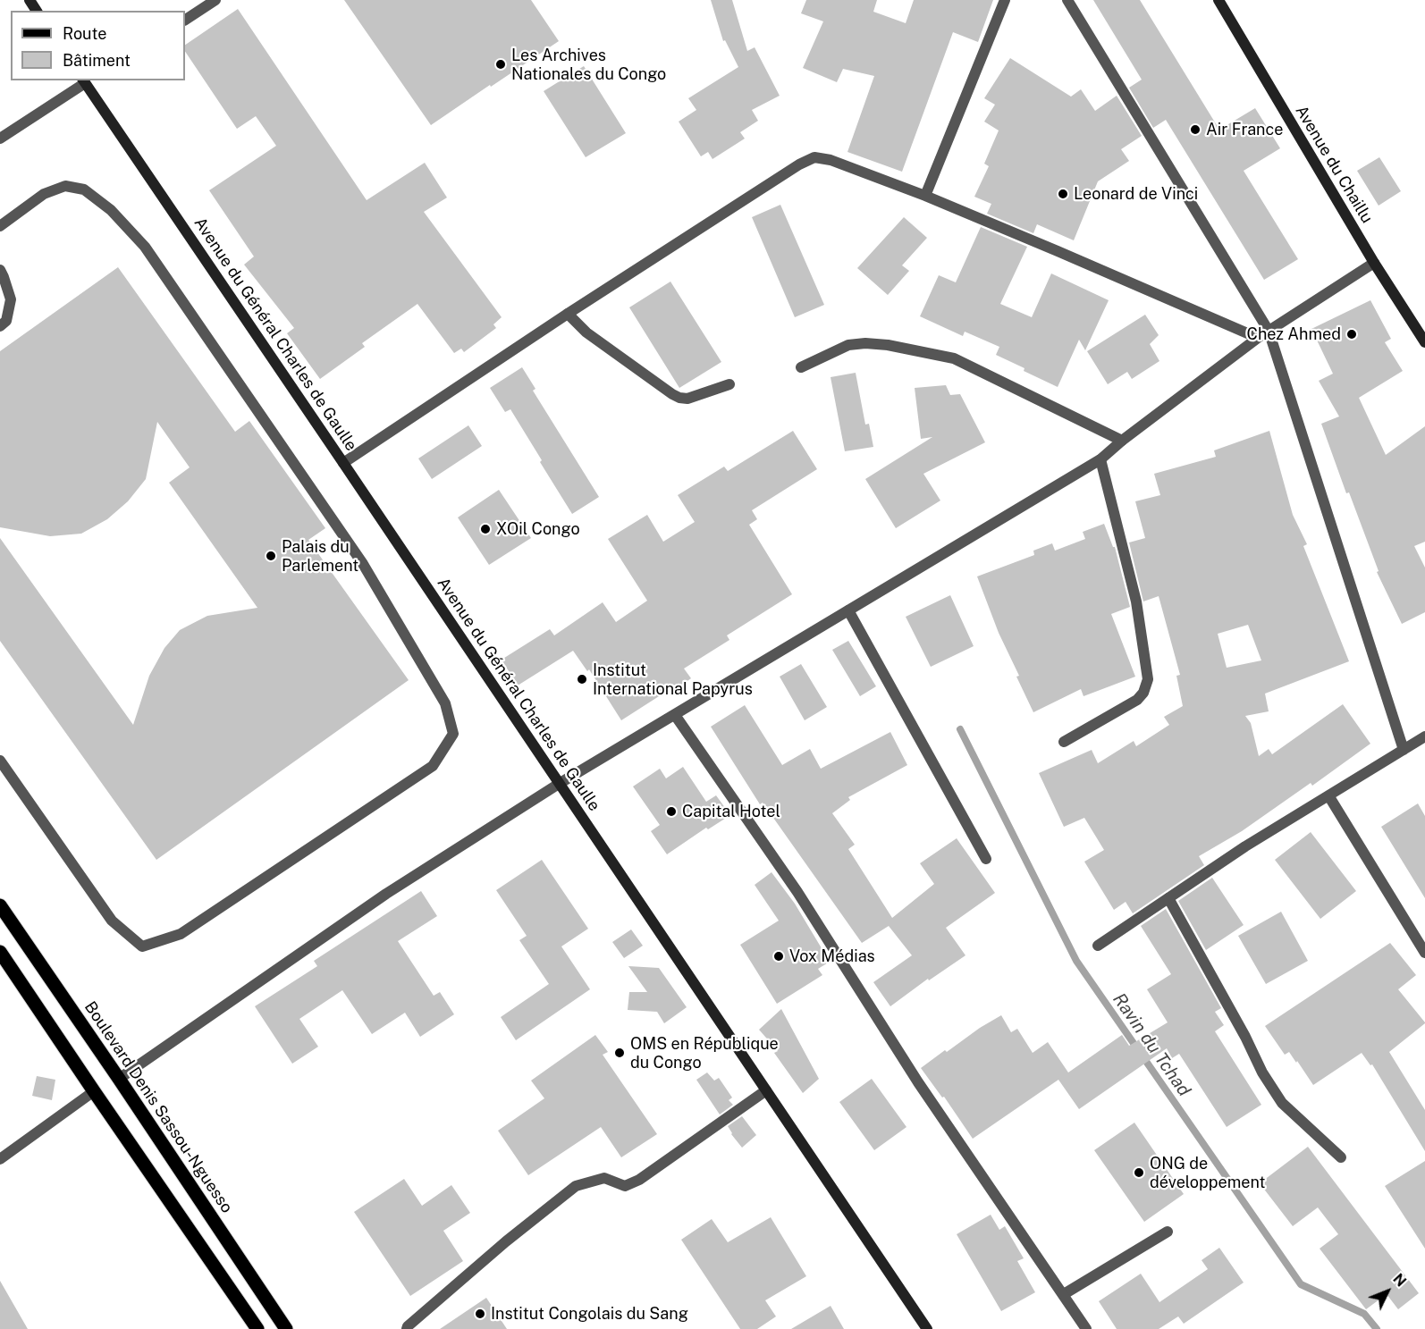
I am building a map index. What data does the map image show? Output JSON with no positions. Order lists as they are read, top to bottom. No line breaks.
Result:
{"streets":{"main road":["Boulevard Denis Sassou-Nguesso"],"street":["Avenue du Chaillu","Avenue du Général Charles de Gaulle"]},"water":["Ravin du Tchad"],"places":["Les Archives Nationales du Congo","Air France","Leonard de Vinci","Chez Ahmed","XOil Congo","Palais du Parlement","Institut International Papyrus","Capital Hotel","Vox Médias","OMS en République du Congo","ONG de développement","Institut Congolais du Sang"],"legend":["Route","Bâtiment"],"north":"top right"}
